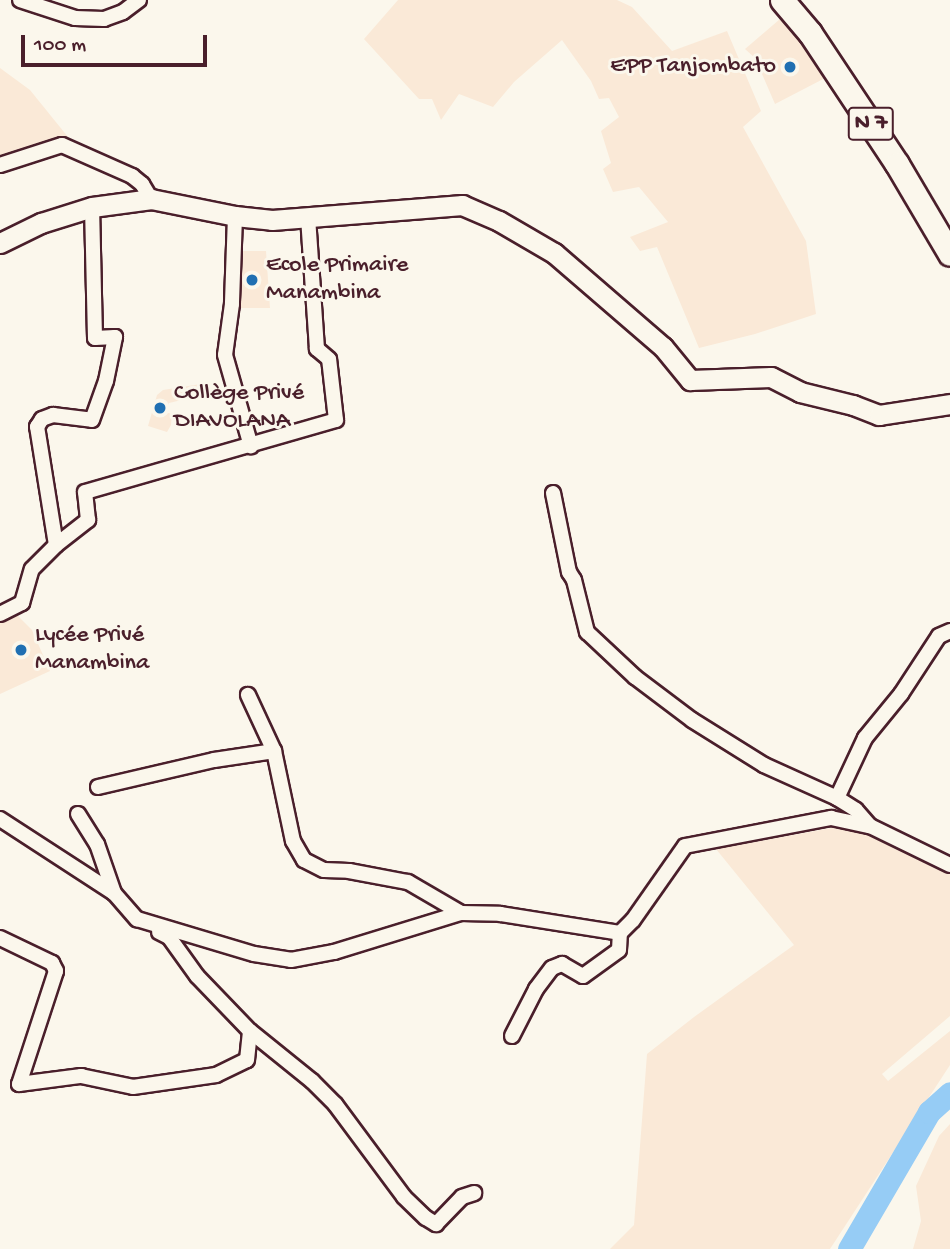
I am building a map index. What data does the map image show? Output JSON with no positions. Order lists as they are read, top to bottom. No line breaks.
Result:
{"streets":{"main road":["N 7"]},"places":["EPP Tanjombato","Ecole Primaire Manambina","Collège Privé DIAVOLANA","Lycée Privé Manambina"],"scale_bar":"100 m"}
